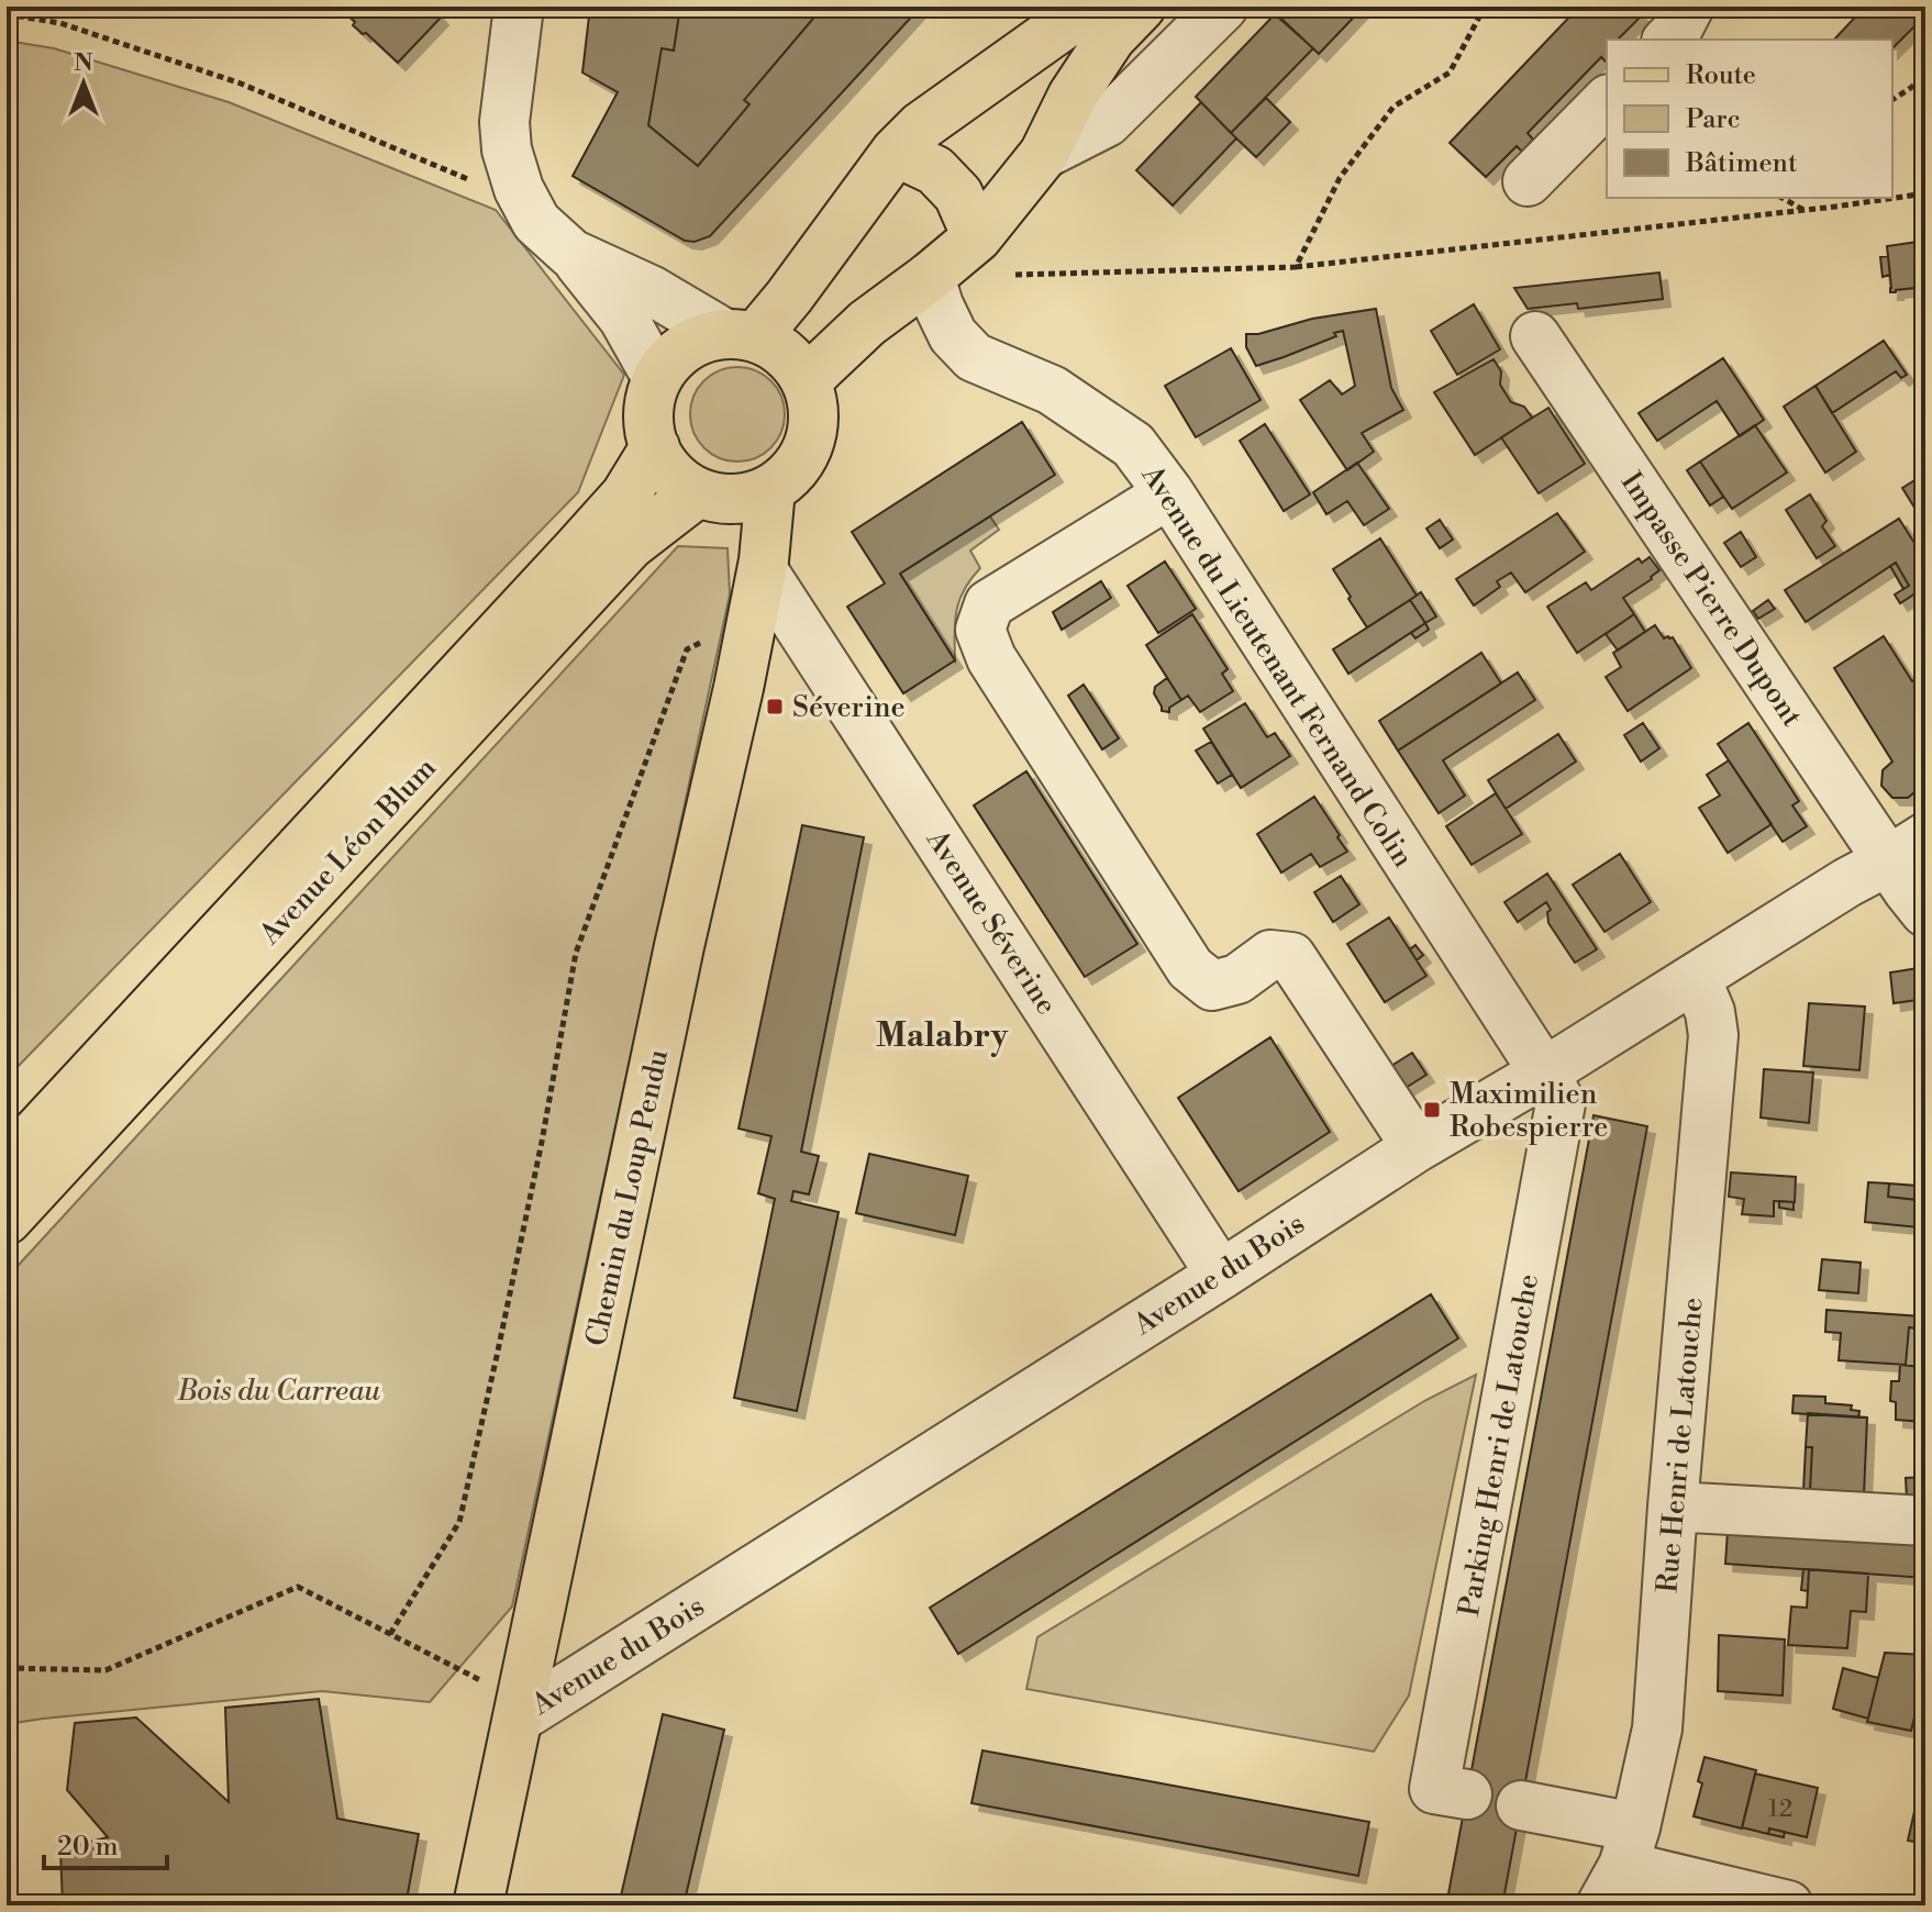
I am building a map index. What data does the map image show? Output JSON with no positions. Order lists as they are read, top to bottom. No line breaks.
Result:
{"streets":{"main road":["Avenue Léon Blum","Chemin du Loup Pendu"],"street":["Impasse Pierre Dupont","Avenue du Lieutenant Fernand Colin","Avenue Séverine","Avenue du Bois","Parking Henri de Latouche","Rue Henri de Latouche"]},"crossings":[["Impasse Pierre Dupont","Avenue du Bois"],["Avenue du Lieutenant Fernand Colin","Avenue du Bois"],["Avenue du Lieutenant Fernand Colin","Parking Henri de Latouche"],["Avenue Léon Blum","Chemin du Loup Pendu"],["Avenue Séverine","Chemin du Loup Pendu"],["Avenue Séverine","Avenue du Bois"],["Chemin du Loup Pendu","Avenue du Bois"],["Avenue du Bois","Parking Henri de Latouche"],["Avenue du Bois","Rue Henri de Latouche"]],"districts":["Malabry"],"parks":["Bois du Carreau"],"places":{"transit":["Séverine","Maximilien Robespierre"]},"house_numbers":["12"],"legend":["Route","Parc","Bâtiment"],"scale_bar":"20 m","north":"top"}
